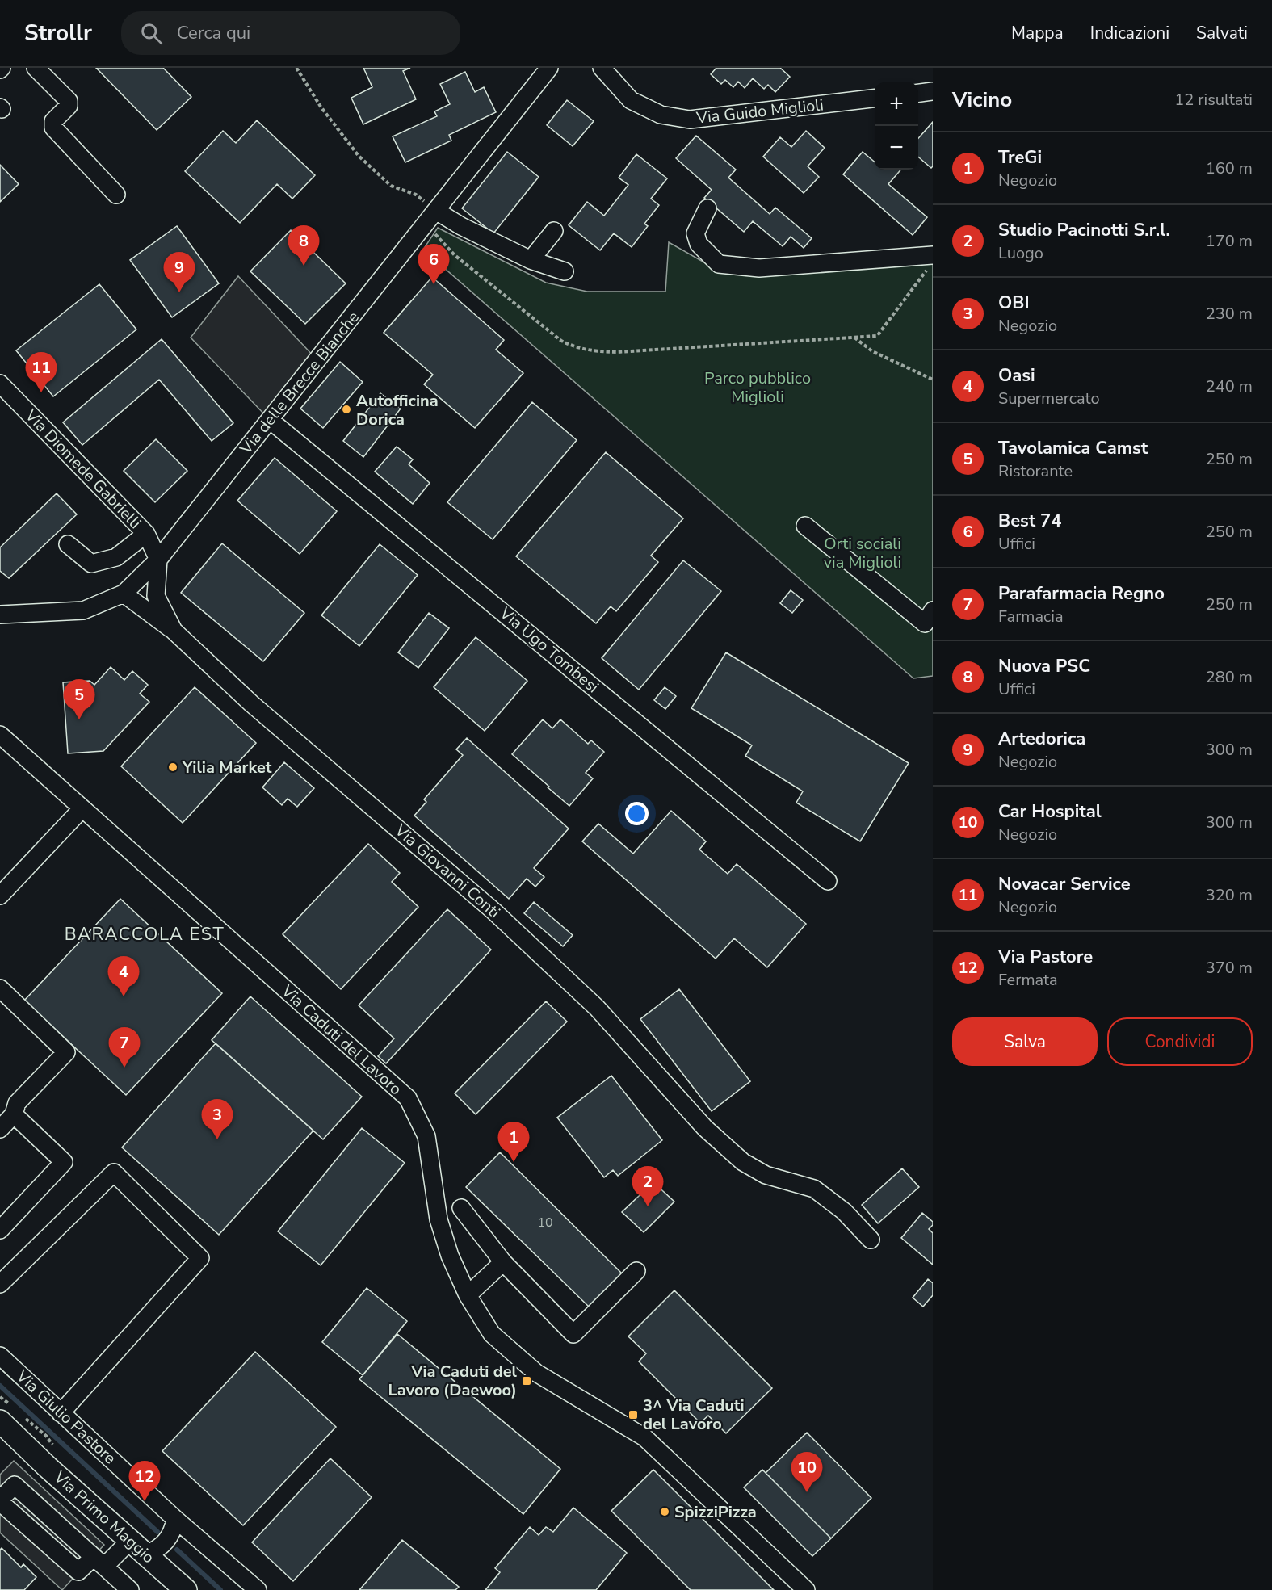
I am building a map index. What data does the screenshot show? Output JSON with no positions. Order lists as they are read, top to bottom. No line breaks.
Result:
{"streets":{"main road":["Via Primo Maggio"],"street":["Via Guido Miglioli","Via delle Brecce Bianche","Via Diomede Gabrielli","Via Ugo Tombesi","Via Giovanni Conti","Via Caduti del Lavoro","Via Giulio Pastore"]},"crossings":[["Via delle Brecce Bianche","Via Diomede Gabrielli"],["Via delle Brecce Bianche","Via Ugo Tombesi"],["Via delle Brecce Bianche","Via Giovanni Conti"],["Via Diomede Gabrielli","Via Giovanni Conti"]],"districts":["BARACCOLA EST"],"parks":["Parco pubblico Miglioli","Orti sociali via Miglioli"],"places":{"other":["Autofficina Dorica","Yilia Market","SpizziPizza"],"transit":["Via Caduti del Lavoro (Daewoo)","3^ Via Caduti del Lavoro"]},"house_numbers":["10"],"page":{"header":"Strollr","search":"Cerca qui","nav":["Mappa","Indicazioni","Salvati"],"heading":["Vicino","12 risultati"],"map_buttons":["+","−"],"list":[{"mark":"1","name":"TreGi","note":"Negozio","value":"160 m"},{"mark":"2","name":"Studio Pacinotti S.r.l.","note":"Luogo","value":"170 m"},{"mark":"3","name":"OBI","note":"Negozio","value":"230 m"},{"mark":"4","name":"Oasi","note":"Supermercato","value":"240 m"},{"mark":"5","name":"Tavolamica Camst","note":"Ristorante","value":"250 m"},{"mark":"6","name":"Best 74","note":"Uffici","value":"250 m"},{"mark":"7","name":"Parafarmacia Regno","note":"Farmacia","value":"250 m"},{"mark":"8","name":"Nuova PSC","note":"Uffici","value":"280 m"},{"mark":"9","name":"Artedorica","note":"Negozio","value":"300 m"},{"mark":"10","name":"Car Hospital","note":"Negozio","value":"300 m"},{"mark":"11","name":"Novacar Service","note":"Negozio","value":"320 m"},{"mark":"12","name":"Via Pastore","note":"Fermata","value":"370 m"}],"pins":["8","6","9","11","5","4","7","3","1","2","10","12"],"buttons":["Salva","Condividi"]}}
